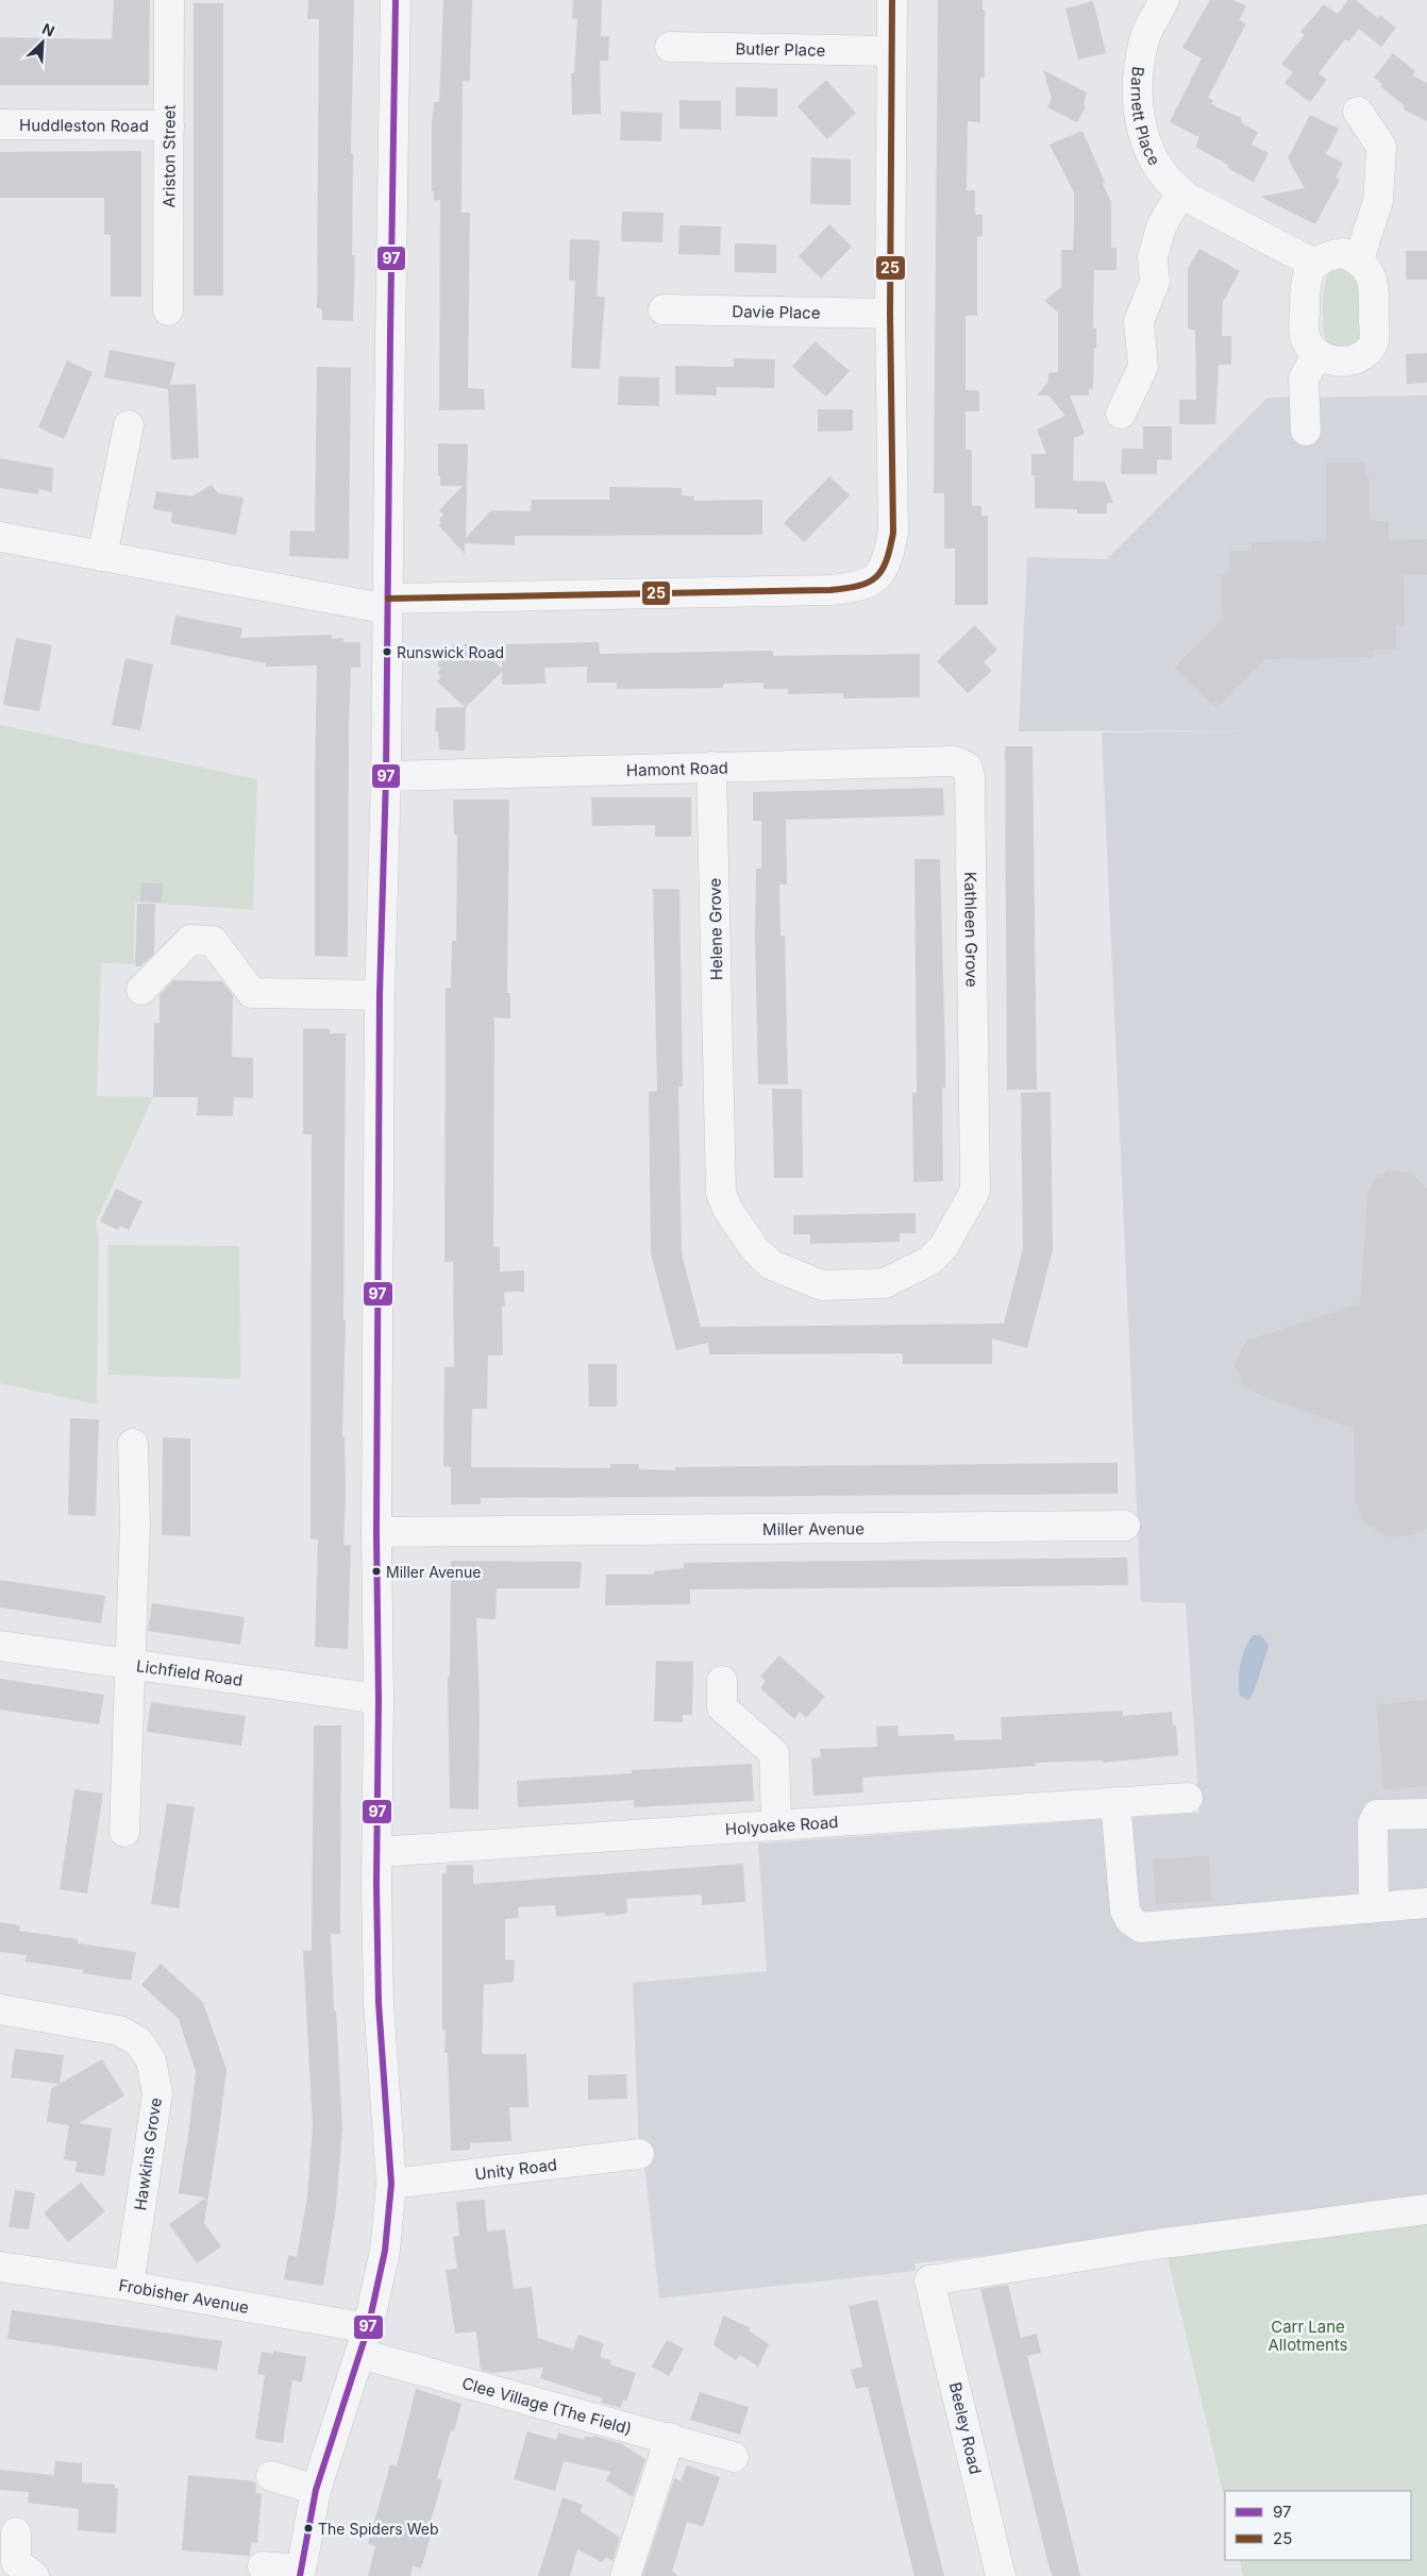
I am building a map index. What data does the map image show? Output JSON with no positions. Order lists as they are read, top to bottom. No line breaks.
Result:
{"streets":{"street":["Butler Place","Barnett Place","Huddleston Road","Ariston Street","Davie Place","Hamont Road","Helene Grove","Kathleen Grove","Miller Avenue","Lichfield Road","Holyoake Road","Hawkins Grove","Unity Road","Frobisher Avenue","Clee Village (The Field)","Beeley Road"]},"crossings":[["Huddleston Road","Ariston Street"],["Hamont Road","Helene Grove"],["Hamont Road","Kathleen Grove"],["Helene Grove","Kathleen Grove"],["Hawkins Grove","Frobisher Avenue"],["Frobisher Avenue","Clee Village (The Field)"]],"parks":["Carr Lane Allotments"],"places":["Runswick Road","Miller Avenue","The Spiders Web"],"lines":["transit line 97","transit line 25"],"legend":["97","25"],"north":"top right"}
